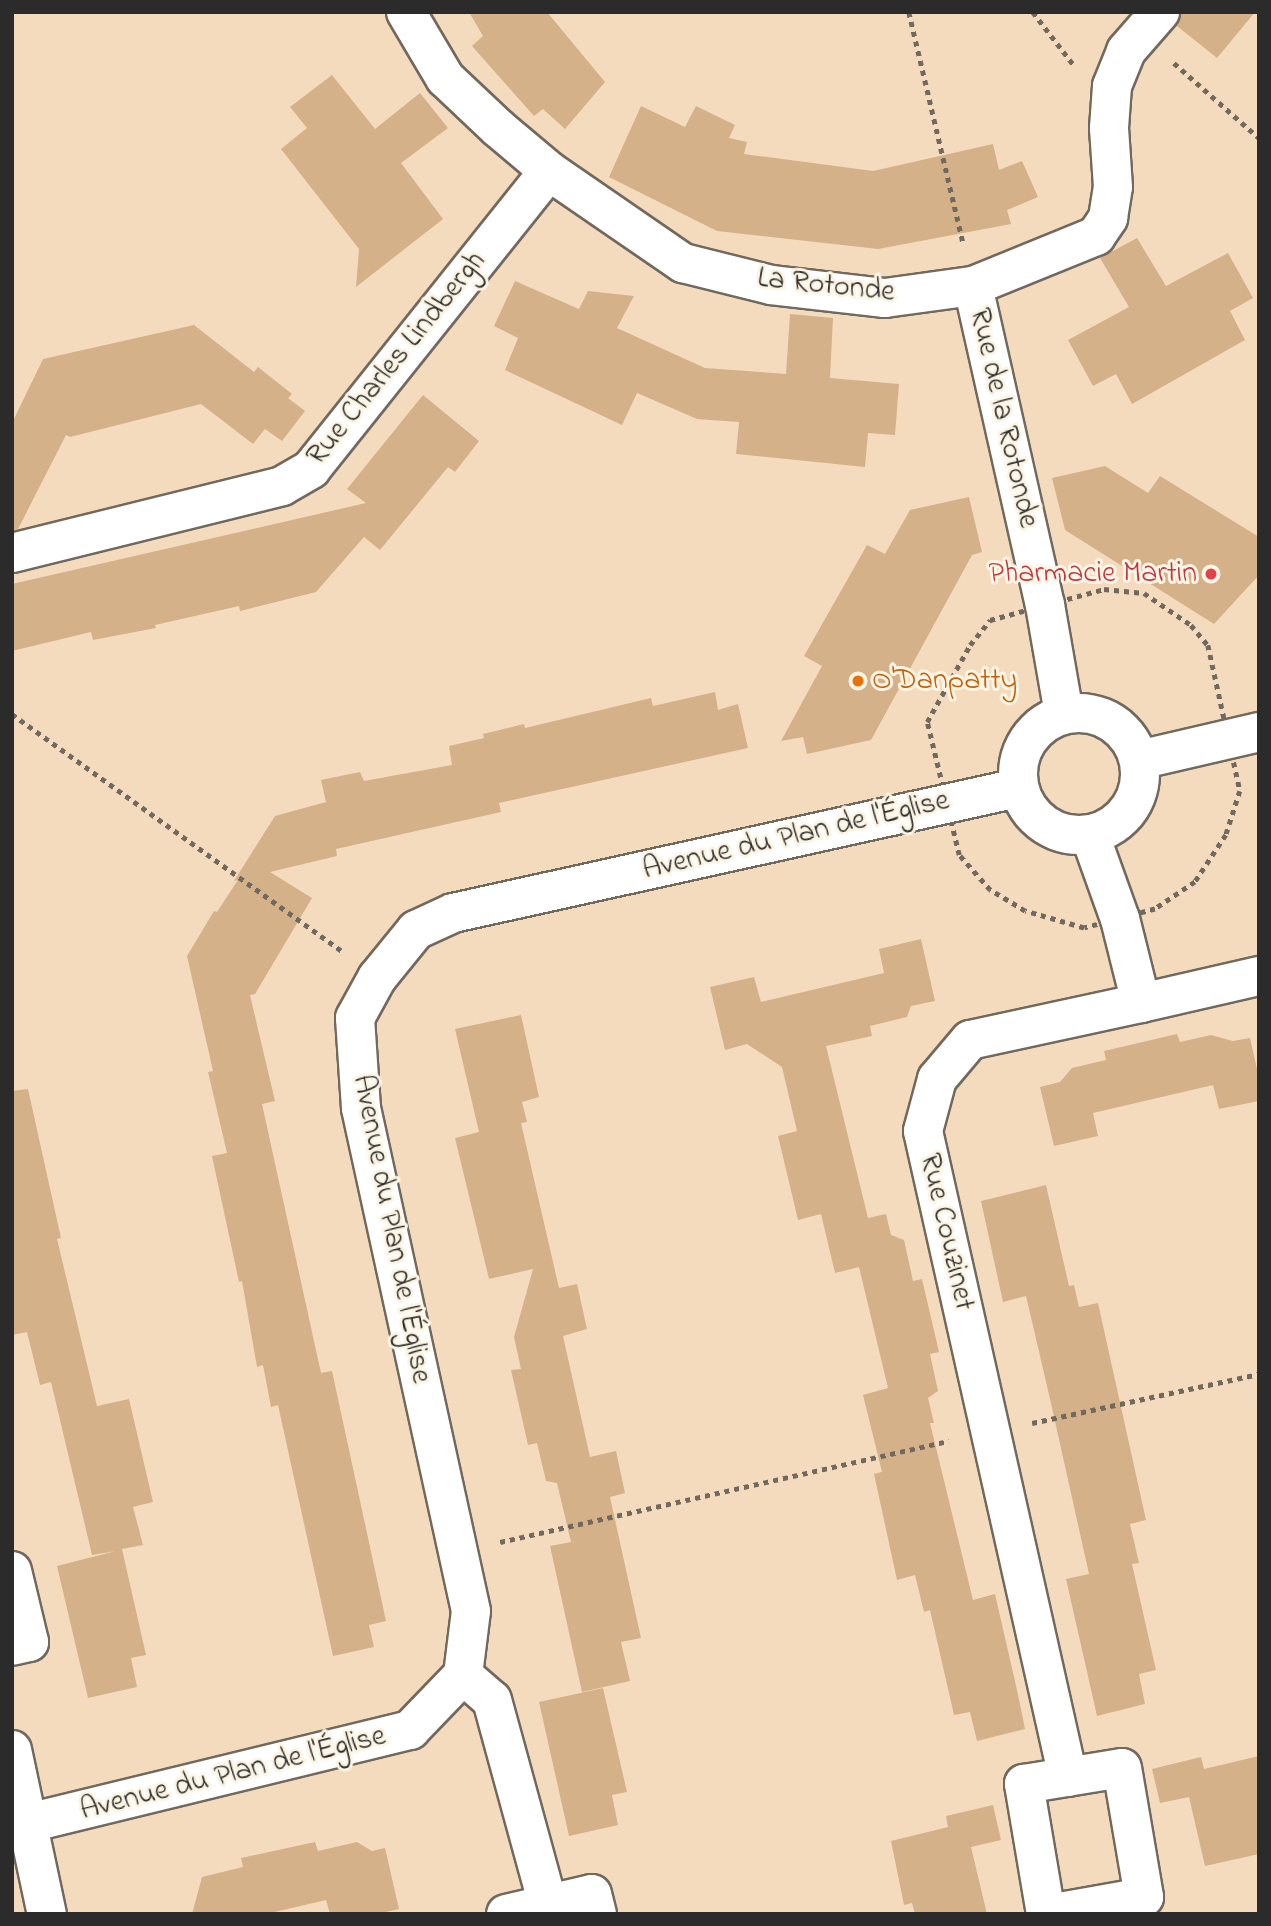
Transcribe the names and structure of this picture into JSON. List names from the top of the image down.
{
  "streets": {
    "street": [
      "La Rotonde",
      "Rue Charles Lindbergh",
      "Rue de la Rotonde",
      "Avenue du Plan de l'Église",
      "Rue Couzinet"
    ]
  },
  "crossings": [
    ["La Rotonde", "Rue Charles Lindbergh"],
    ["La Rotonde", "Rue de la Rotonde"],
    ["Rue de la Rotonde", "Avenue du Plan de l'Église"]
  ],
  "places": ["Pharmacie Martin", "O'Danpatty"]
}
